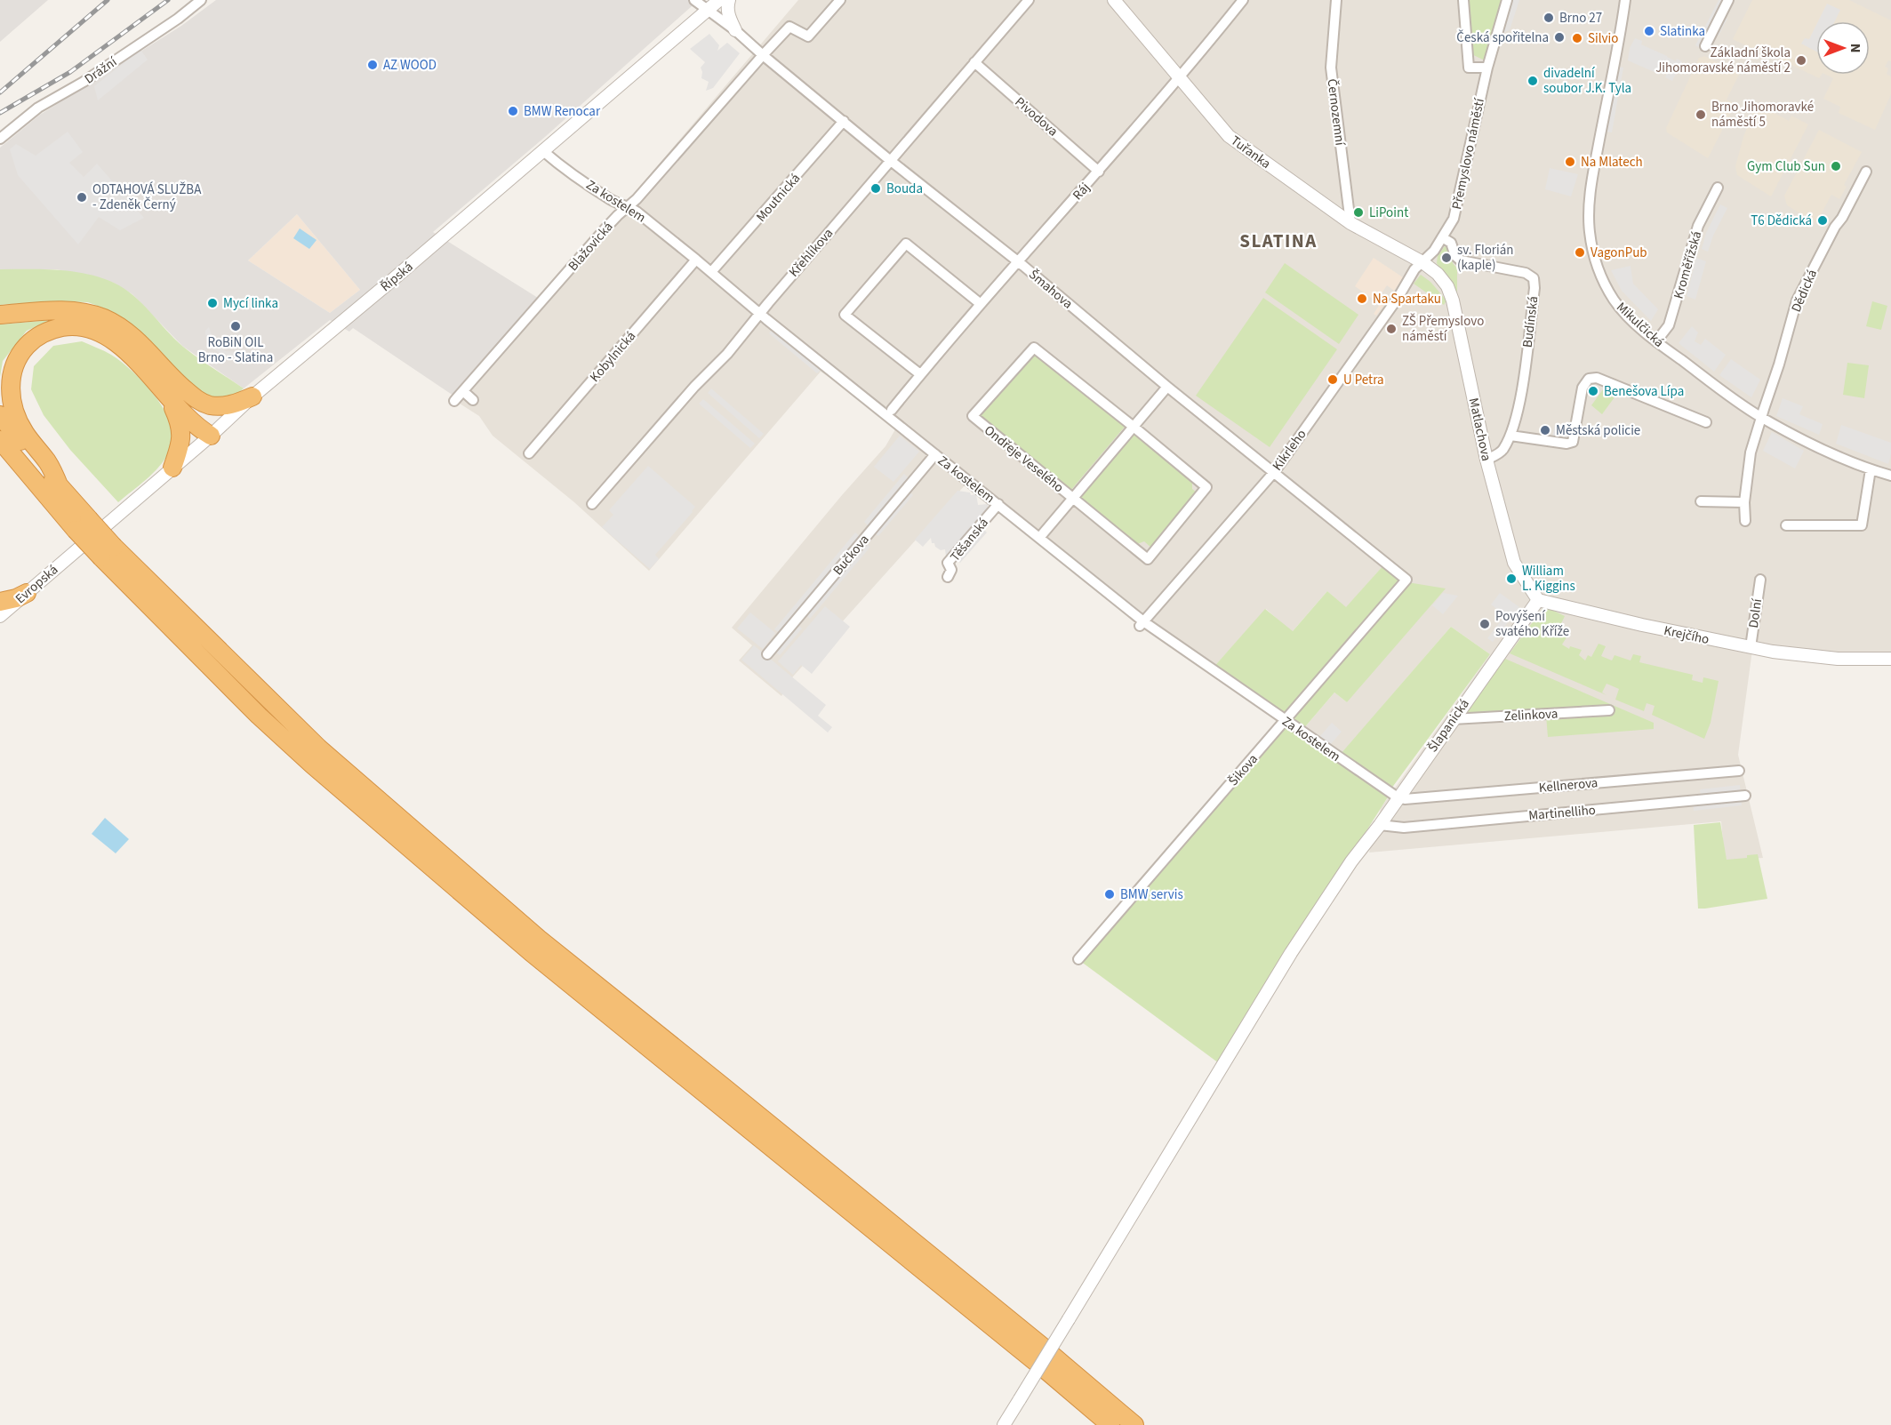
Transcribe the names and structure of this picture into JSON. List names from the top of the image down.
{
  "streets": {
    "street": [
      "Drážní",
      "Černozemní",
      "Pivodova",
      "Tuřanka",
      "Přemyslovo náměstí",
      "Ráj",
      "Moutnická",
      "Za kostelem",
      "Blažovická",
      "Křehlíkova",
      "Kroměřížská",
      "Řípská",
      "Šmahova",
      "Dědická",
      "Budínská",
      "Mikulčická",
      "Kobylnická",
      "Matlachova",
      "Kikrleho",
      "Ondřeje Veselého",
      "Těšanská",
      "Bučkova",
      "Evropská",
      "Dolní",
      "Krejčího",
      "Zelinkova",
      "Šlapanická",
      "Šikova",
      "Kellnerova",
      "Martinelliho"
    ]
  },
  "crossings": [
    ["Černozemní", "Tuřanka"],
    ["Pivodova", "Ráj"],
    ["Pivodova", "Křehlíkova"],
    ["Tuřanka", "Přemyslovo náměstí"],
    ["Tuřanka", "Ráj"],
    ["Tuřanka", "Matlachova"],
    ["Tuřanka", "Kikrleho"],
    ["Přemyslovo náměstí", "Budínská"],
    ["Přemyslovo náměstí", "Matlachova"],
    ["Přemyslovo náměstí", "Kikrleho"],
    ["Ráj", "Šmahova"],
    ["Moutnická", "Za kostelem"],
    ["Moutnická", "Šmahova"],
    ["Za kostelem", "Blažovická"],
    ["Za kostelem", "Křehlíkova"],
    ["Za kostelem", "Řípská"],
    ["Za kostelem", "Kobylnická"],
    ["Za kostelem", "Kikrleho"],
    ["Za kostelem", "Ondřeje Veselého"],
    ["Za kostelem", "Těšanská"],
    ["Za kostelem", "Bučkova"],
    ["Za kostelem", "Šlapanická"],
    ["Za kostelem", "Šikova"],
    ["Za kostelem", "Kellnerova"],
    ["Blažovická", "Šmahova"],
    ["Křehlíkova", "Šmahova"],
    ["Kroměřížská", "Mikulčická"],
    ["Řípská", "Šmahova"],
    ["Řípská", "Evropská"],
    ["Šmahova", "Kikrleho"],
    ["Šmahova", "Ondřeje Veselého"],
    ["Šmahova", "Šikova"],
    ["Dědická", "Mikulčická"],
    ["Budínská", "Matlachova"],
    ["Matlachova", "Kikrleho"],
    ["Matlachova", "Krejčího"],
    ["Matlachova", "Šlapanická"],
    ["Dolní", "Krejčího"],
    ["Krejčího", "Šlapanická"],
    ["Zelinkova", "Šlapanická"],
    ["Šlapanická", "Kellnerova"],
    ["Šlapanická", "Martinelliho"]
  ],
  "districts": ["SLATINA"],
  "places": [
    "Brno 27",
    "Slatinka",
    "Česká spořitelna",
    "Silvio",
    "Základní škola Jihomoravské náměstí 2",
    "AZ WOOD",
    "divadelní soubor J.K. Tyla",
    "BMW Renocar",
    "Brno Jihomoravké náměstí 5",
    "Na Mlatech",
    "Gym Club Sun",
    "Bouda",
    "ODTAHOVÁ SLUŽBA - Zdeněk Černý",
    "LiPoint",
    "T6 Dědická",
    "VagonPub",
    "sv. Florián (kaple)",
    "Na Spartaku",
    "Mycí linka",
    "RoBiN OIL Brno - Slatina",
    "ZŠ Přemyslovo náměstí",
    "U Petra",
    "Benešova Lípa",
    "Městská policie",
    "William L. Kiggins",
    "Povýšení svatého Kříže",
    "BMW servis"
  ],
  "north": "right"
}
